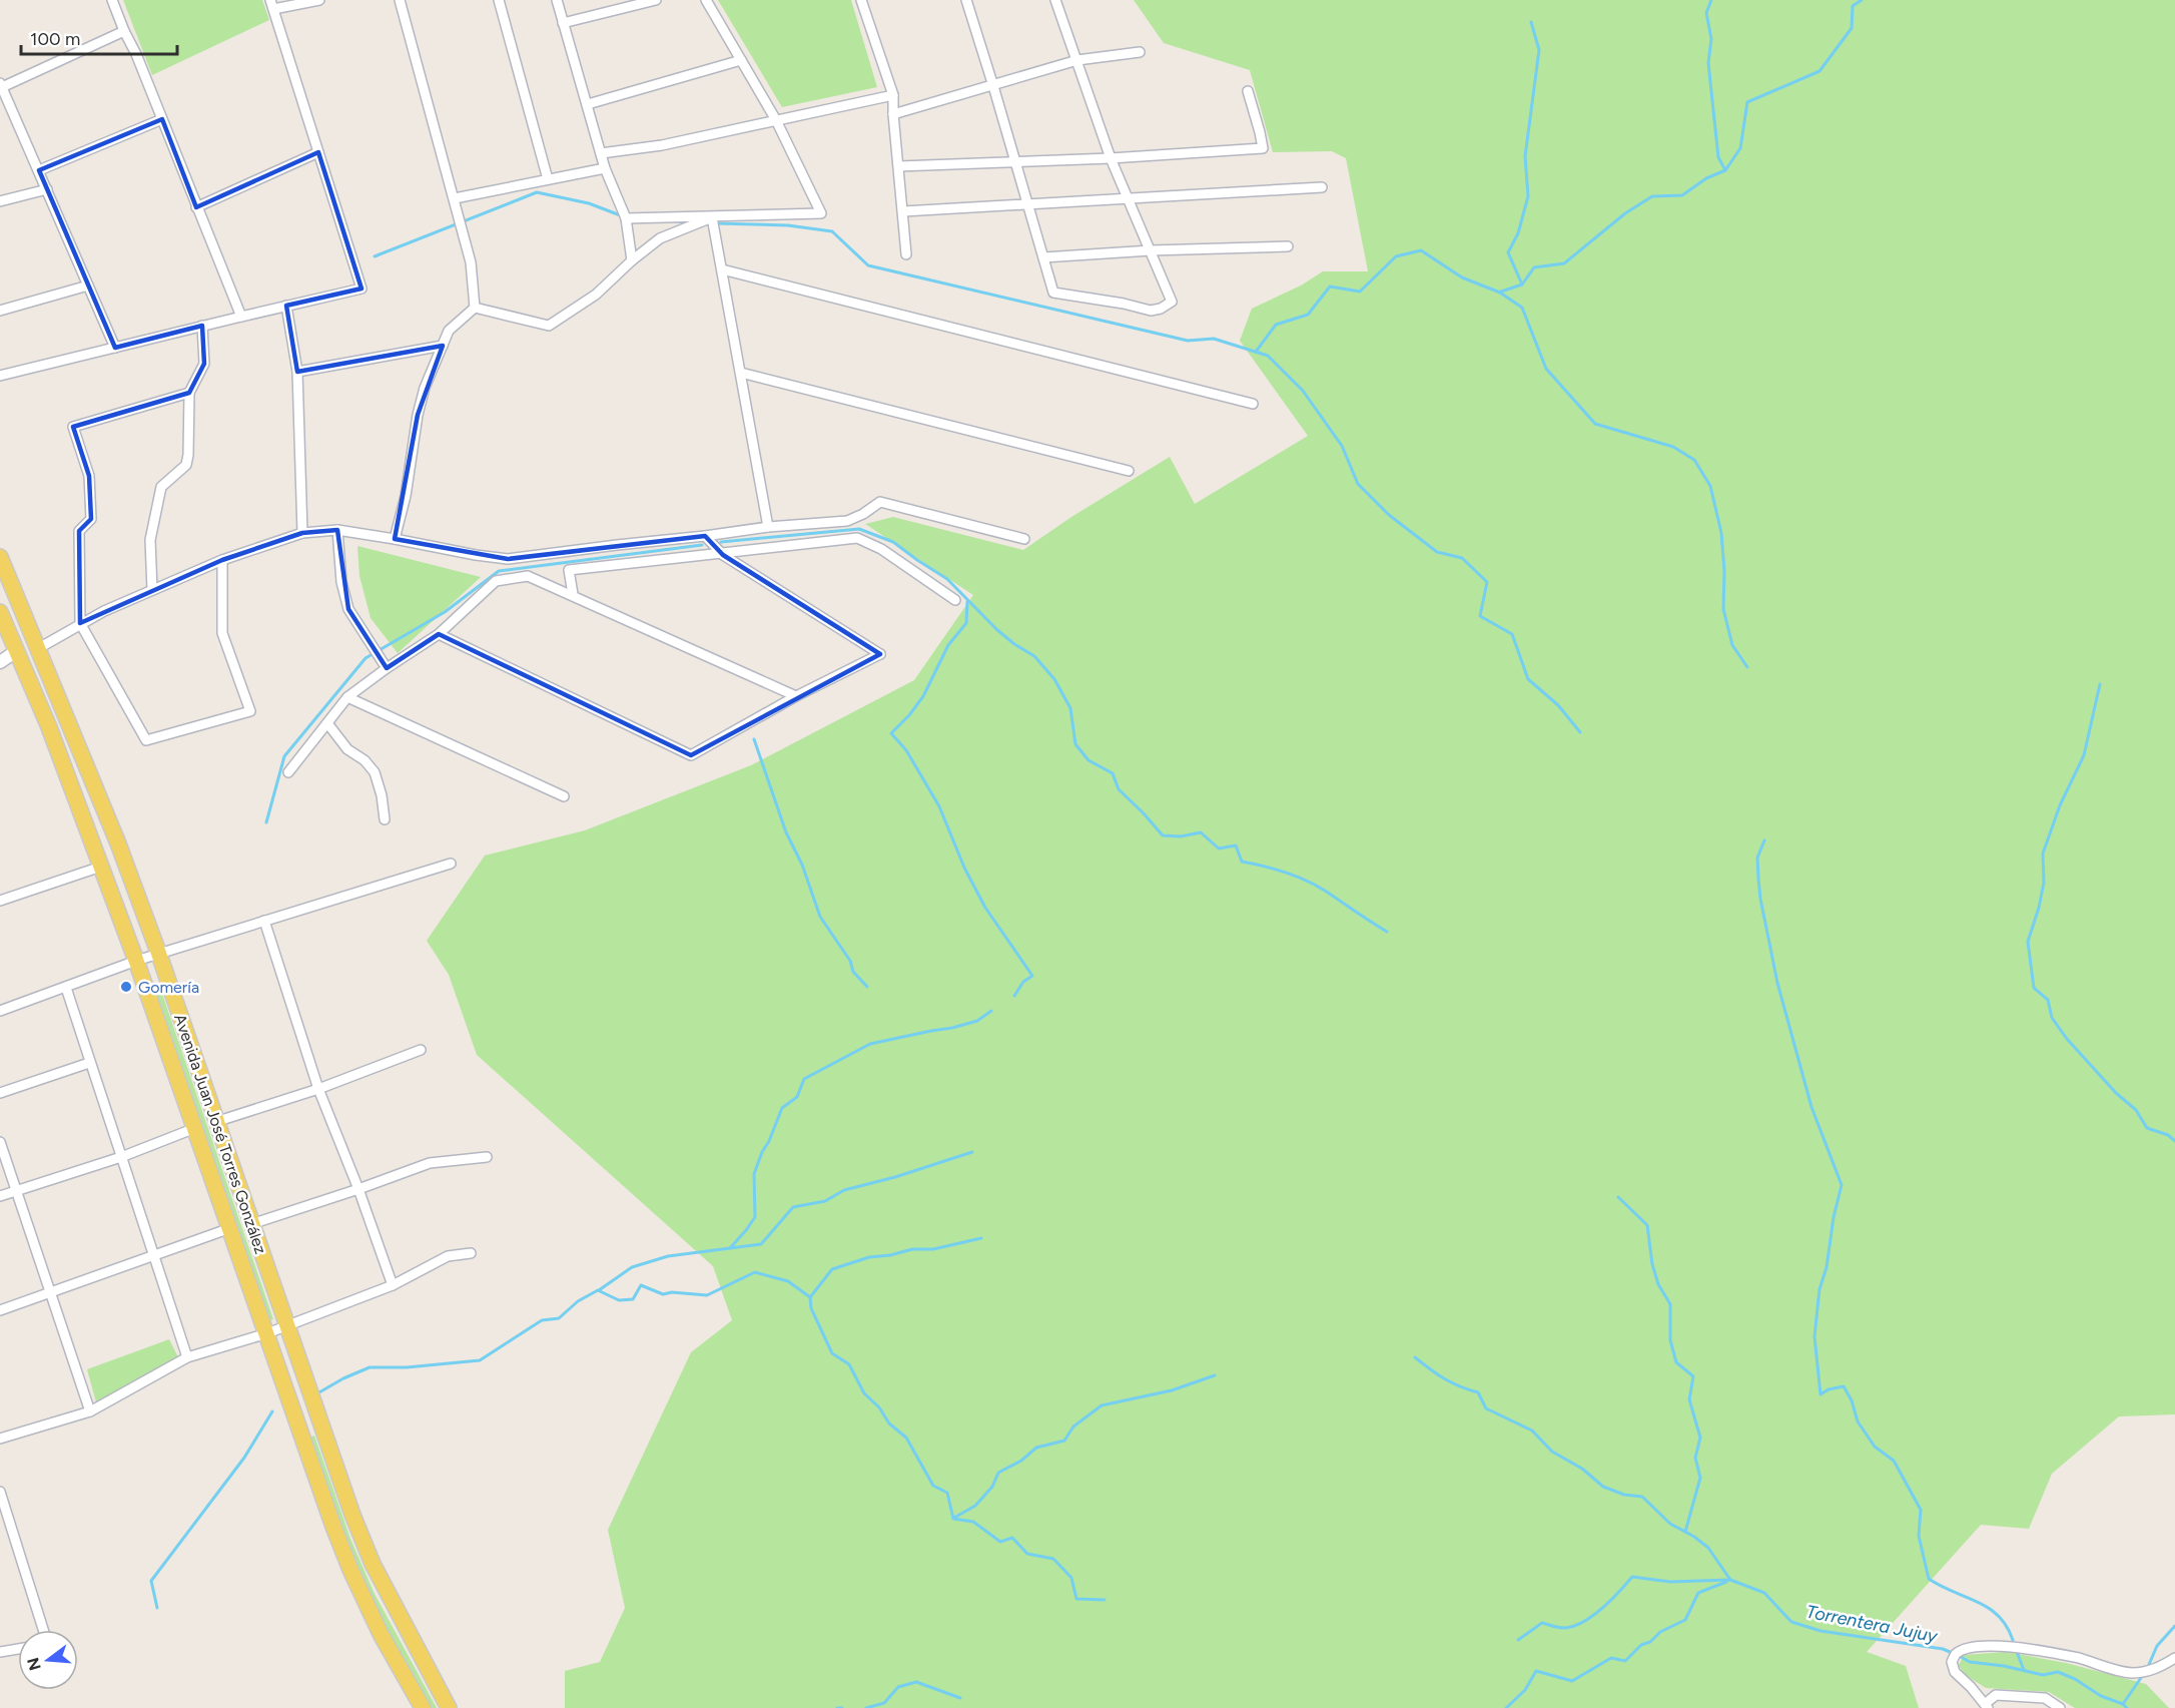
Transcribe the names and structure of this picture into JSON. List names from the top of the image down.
{
  "streets": {
    "main road": ["Avenida Juan José Torres González"]
  },
  "water": ["Torrentera Jujuy"],
  "places": ["Gomería"],
  "scale_bar": "100 m",
  "north": "left"
}
